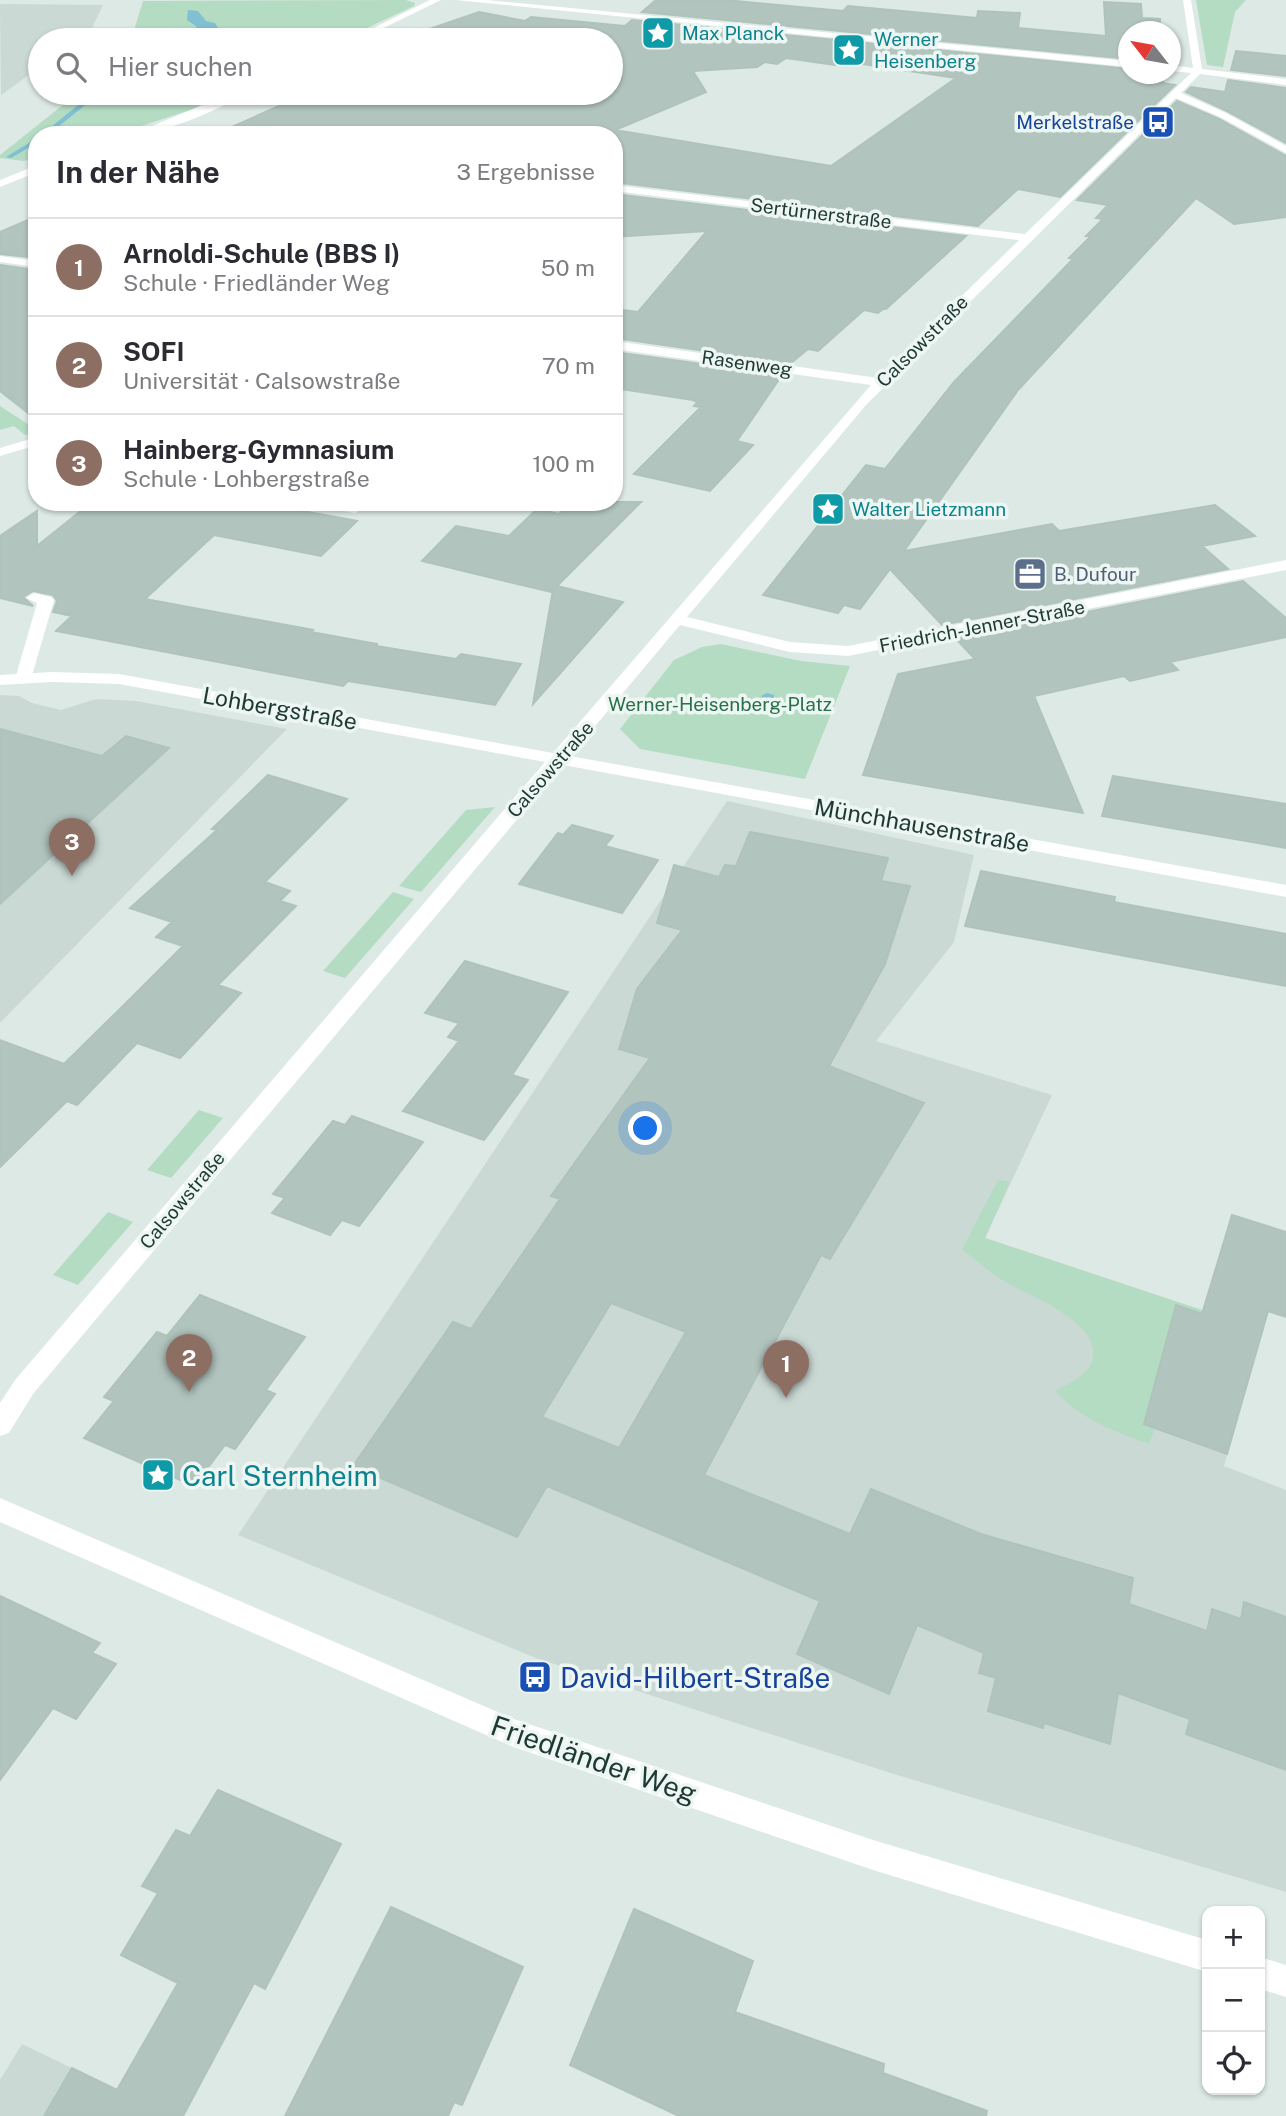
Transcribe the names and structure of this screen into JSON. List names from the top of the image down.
{
  "streets": {
    "street": [
      "Sertürnerstraße",
      "Calsowstraße",
      "Rasenweg",
      "Friedrich-Jenner-Straße",
      "Lohbergstraße",
      "Münchhausenstraße",
      "Friedländer Weg"
    ]
  },
  "crossings": [
    ["Sertürnerstraße", "Calsowstraße"],
    ["Calsowstraße", "Rasenweg"],
    ["Calsowstraße", "Friedrich-Jenner-Straße"],
    ["Calsowstraße", "Lohbergstraße"],
    ["Calsowstraße", "Münchhausenstraße"],
    ["Lohbergstraße", "Münchhausenstraße"]
  ],
  "parks": ["Werner-Heisenberg-Platz"],
  "places": {
    "place": [
      "Max Planck",
      "Werner Heisenberg",
      "Walter Lietzmann",
      "Carl Sternheim"
    ],
    "bus stop": ["Merkelstraße", "David-Hilbert-Straße"],
    "office": ["B. Dufour"]
  },
  "north": "top left",
  "page": {
    "search": "Hier suchen",
    "heading": ["In der Nähe", "3 Ergebnisse"],
    "list": [
      {
        "mark": "1",
        "name": "Arnoldi-Schule (BBS I)",
        "note": "Schule · Friedländer Weg",
        "value": "50 m"
      },
      {
        "mark": "2",
        "name": "SOFI",
        "note": "Universität · Calsowstraße",
        "value": "70 m"
      },
      {
        "mark": "3",
        "name": "Hainberg-Gymnasium",
        "note": "Schule · Lohbergstraße",
        "value": "100 m"
      }
    ],
    "pins": ["3", "2", "1"],
    "map_buttons": ["+", "−"]
  }
}
